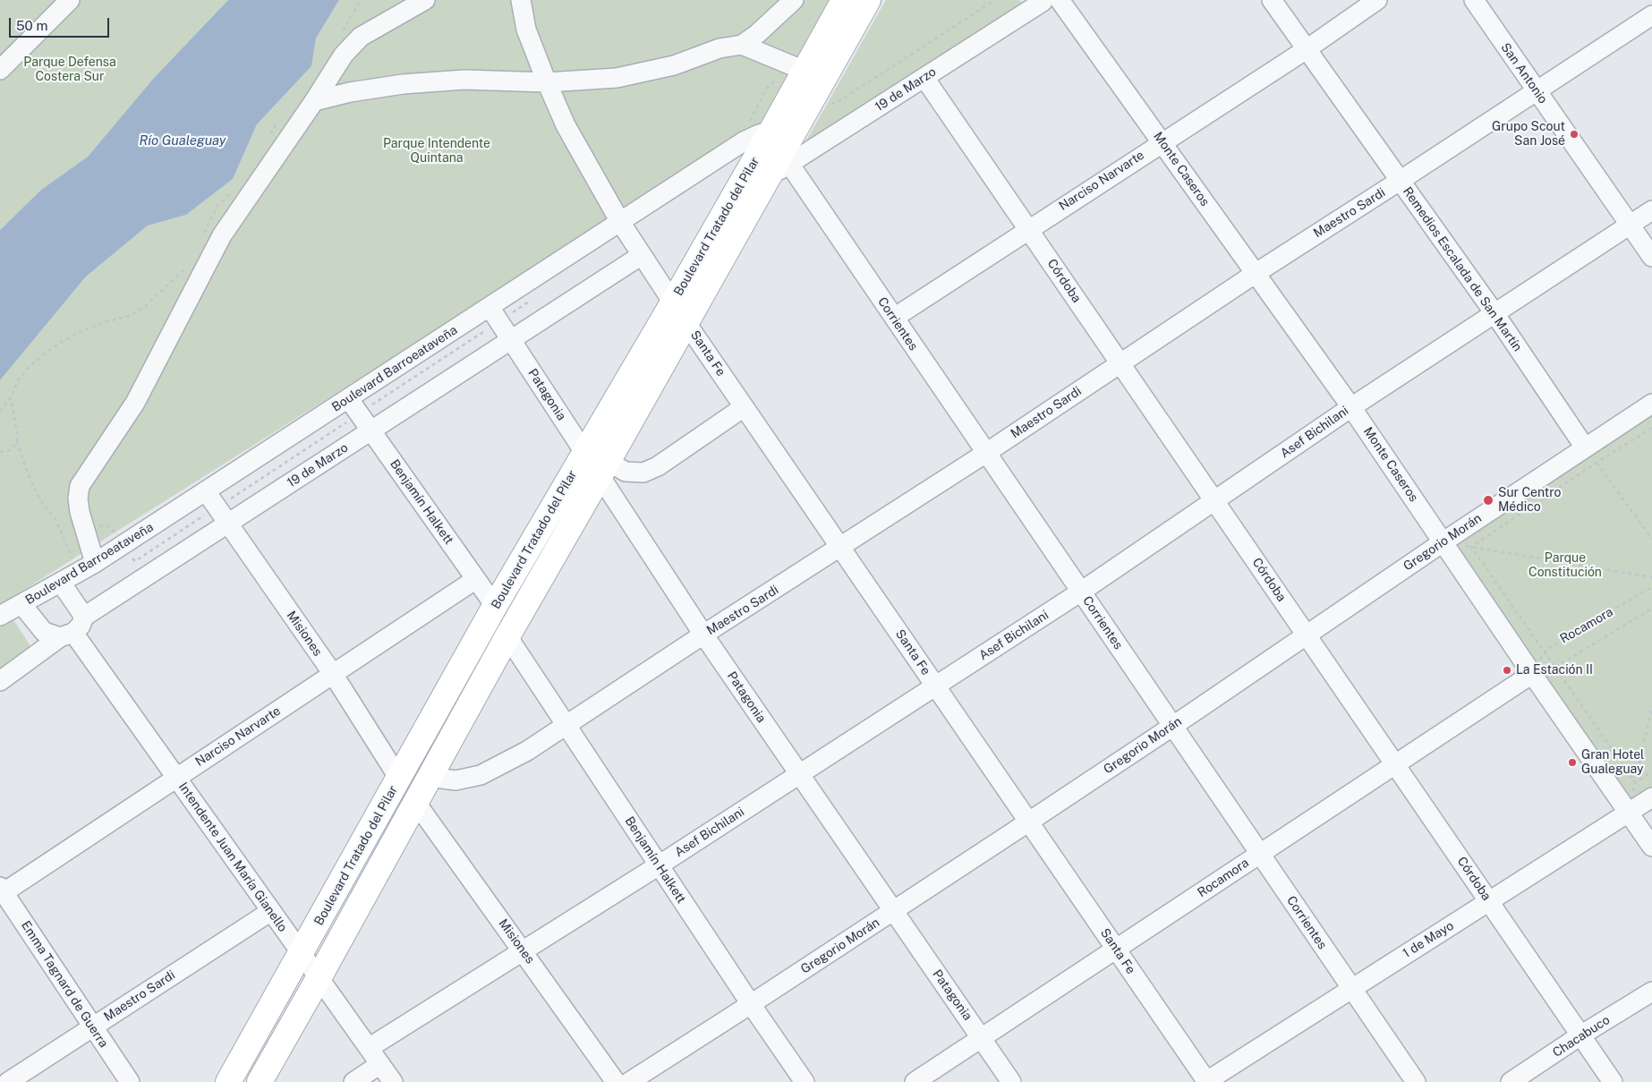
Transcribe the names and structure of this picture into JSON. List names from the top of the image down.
{
  "streets": {
    "main road": ["Boulevard Tratado del Pilar"],
    "street": [
      "San Antonio",
      "19 de Marzo",
      "Monte Caseros",
      "Narciso Narvarte",
      "Maestro Sardi",
      "Remedios Escalada de San Martín",
      "Córdoba",
      "Corrientes",
      "Santa Fe",
      "Boulevard Barroeataveña",
      "Patagonia",
      "Asef Bichilani",
      "Benjamín Halkett",
      "Gregorio Morán",
      "Rocamora",
      "Misiones",
      "Intendente Juan María Gianello",
      "1 de Mayo",
      "Emma Tagnard de Guerra",
      "Chacabuco"
    ]
  },
  "crossings": [
    ["San Antonio", "Maestro Sardi"],
    ["San Antonio", "Asef Bichilani"],
    ["19 de Marzo", "Monte Caseros"],
    ["19 de Marzo", "Boulevard Tratado del Pilar"],
    ["19 de Marzo", "Córdoba"],
    ["19 de Marzo", "Corrientes"],
    ["19 de Marzo", "Santa Fe"],
    ["19 de Marzo", "Boulevard Barroeataveña"],
    ["19 de Marzo", "Patagonia"],
    ["19 de Marzo", "Benjamín Halkett"],
    ["19 de Marzo", "Misiones"],
    ["19 de Marzo", "Intendente Juan María Gianello"],
    ["Monte Caseros", "Narciso Narvarte"],
    ["Monte Caseros", "Maestro Sardi"],
    ["Monte Caseros", "Asef Bichilani"],
    ["Monte Caseros", "Gregorio Morán"],
    ["Monte Caseros", "Rocamora"],
    ["Monte Caseros", "1 de Mayo"],
    ["Narciso Narvarte", "Remedios Escalada de San Martín"],
    ["Narciso Narvarte", "Córdoba"],
    ["Narciso Narvarte", "Corrientes"],
    ["Narciso Narvarte", "Benjamín Halkett"],
    ["Narciso Narvarte", "Misiones"],
    ["Narciso Narvarte", "Intendente Juan María Gianello"],
    ["Narciso Narvarte", "Emma Tagnard de Guerra"],
    ["Maestro Sardi", "Boulevard Tratado del Pilar"],
    ["Maestro Sardi", "Remedios Escalada de San Martín"],
    ["Maestro Sardi", "Córdoba"],
    ["Maestro Sardi", "Corrientes"],
    ["Maestro Sardi", "Santa Fe"],
    ["Maestro Sardi", "Patagonia"],
    ["Maestro Sardi", "Benjamín Halkett"],
    ["Maestro Sardi", "Intendente Juan María Gianello"],
    ["Maestro Sardi", "Emma Tagnard de Guerra"],
    ["Boulevard Tratado del Pilar", "Corrientes"],
    ["Boulevard Tratado del Pilar", "Santa Fe"],
    ["Boulevard Tratado del Pilar", "Boulevard Barroeataveña"],
    ["Boulevard Tratado del Pilar", "Patagonia"],
    ["Boulevard Tratado del Pilar", "Benjamín Halkett"],
    ["Boulevard Tratado del Pilar", "Misiones"],
    ["Boulevard Tratado del Pilar", "Intendente Juan María Gianello"],
    ["Remedios Escalada de San Martín", "Asef Bichilani"],
    ["Remedios Escalada de San Martín", "Gregorio Morán"],
    ["Córdoba", "Asef Bichilani"],
    ["Córdoba", "Gregorio Morán"],
    ["Córdoba", "Rocamora"],
    ["Córdoba", "1 de Mayo"],
    ["Córdoba", "Chacabuco"],
    ["Corrientes", "Boulevard Barroeataveña"],
    ["Corrientes", "Asef Bichilani"],
    ["Corrientes", "Gregorio Morán"],
    ["Corrientes", "Rocamora"],
    ["Corrientes", "1 de Mayo"],
    ["Santa Fe", "Boulevard Barroeataveña"],
    ["Santa Fe", "Asef Bichilani"],
    ["Santa Fe", "Gregorio Morán"],
    ["Santa Fe", "Rocamora"],
    ["Santa Fe", "1 de Mayo"],
    ["Boulevard Barroeataveña", "Patagonia"],
    ["Boulevard Barroeataveña", "Benjamín Halkett"],
    ["Boulevard Barroeataveña", "Misiones"],
    ["Boulevard Barroeataveña", "Intendente Juan María Gianello"],
    ["Patagonia", "Asef Bichilani"],
    ["Patagonia", "Gregorio Morán"],
    ["Patagonia", "Rocamora"],
    ["Asef Bichilani", "Benjamín Halkett"],
    ["Asef Bichilani", "Misiones"],
    ["Asef Bichilani", "Intendente Juan María Gianello"],
    ["Benjamín Halkett", "Gregorio Morán"]
  ],
  "water": ["Río Gualeguay"],
  "parks": ["Parque Defensa Costera Sur", "Parque Intendente Quintana", "Parque Constitución"],
  "places": [
    "Grupo Scout San José",
    "Sur Centro Médico",
    "La Estación II",
    "Gran Hotel Gualeguay"
  ],
  "scale_bar": "50 m"
}
